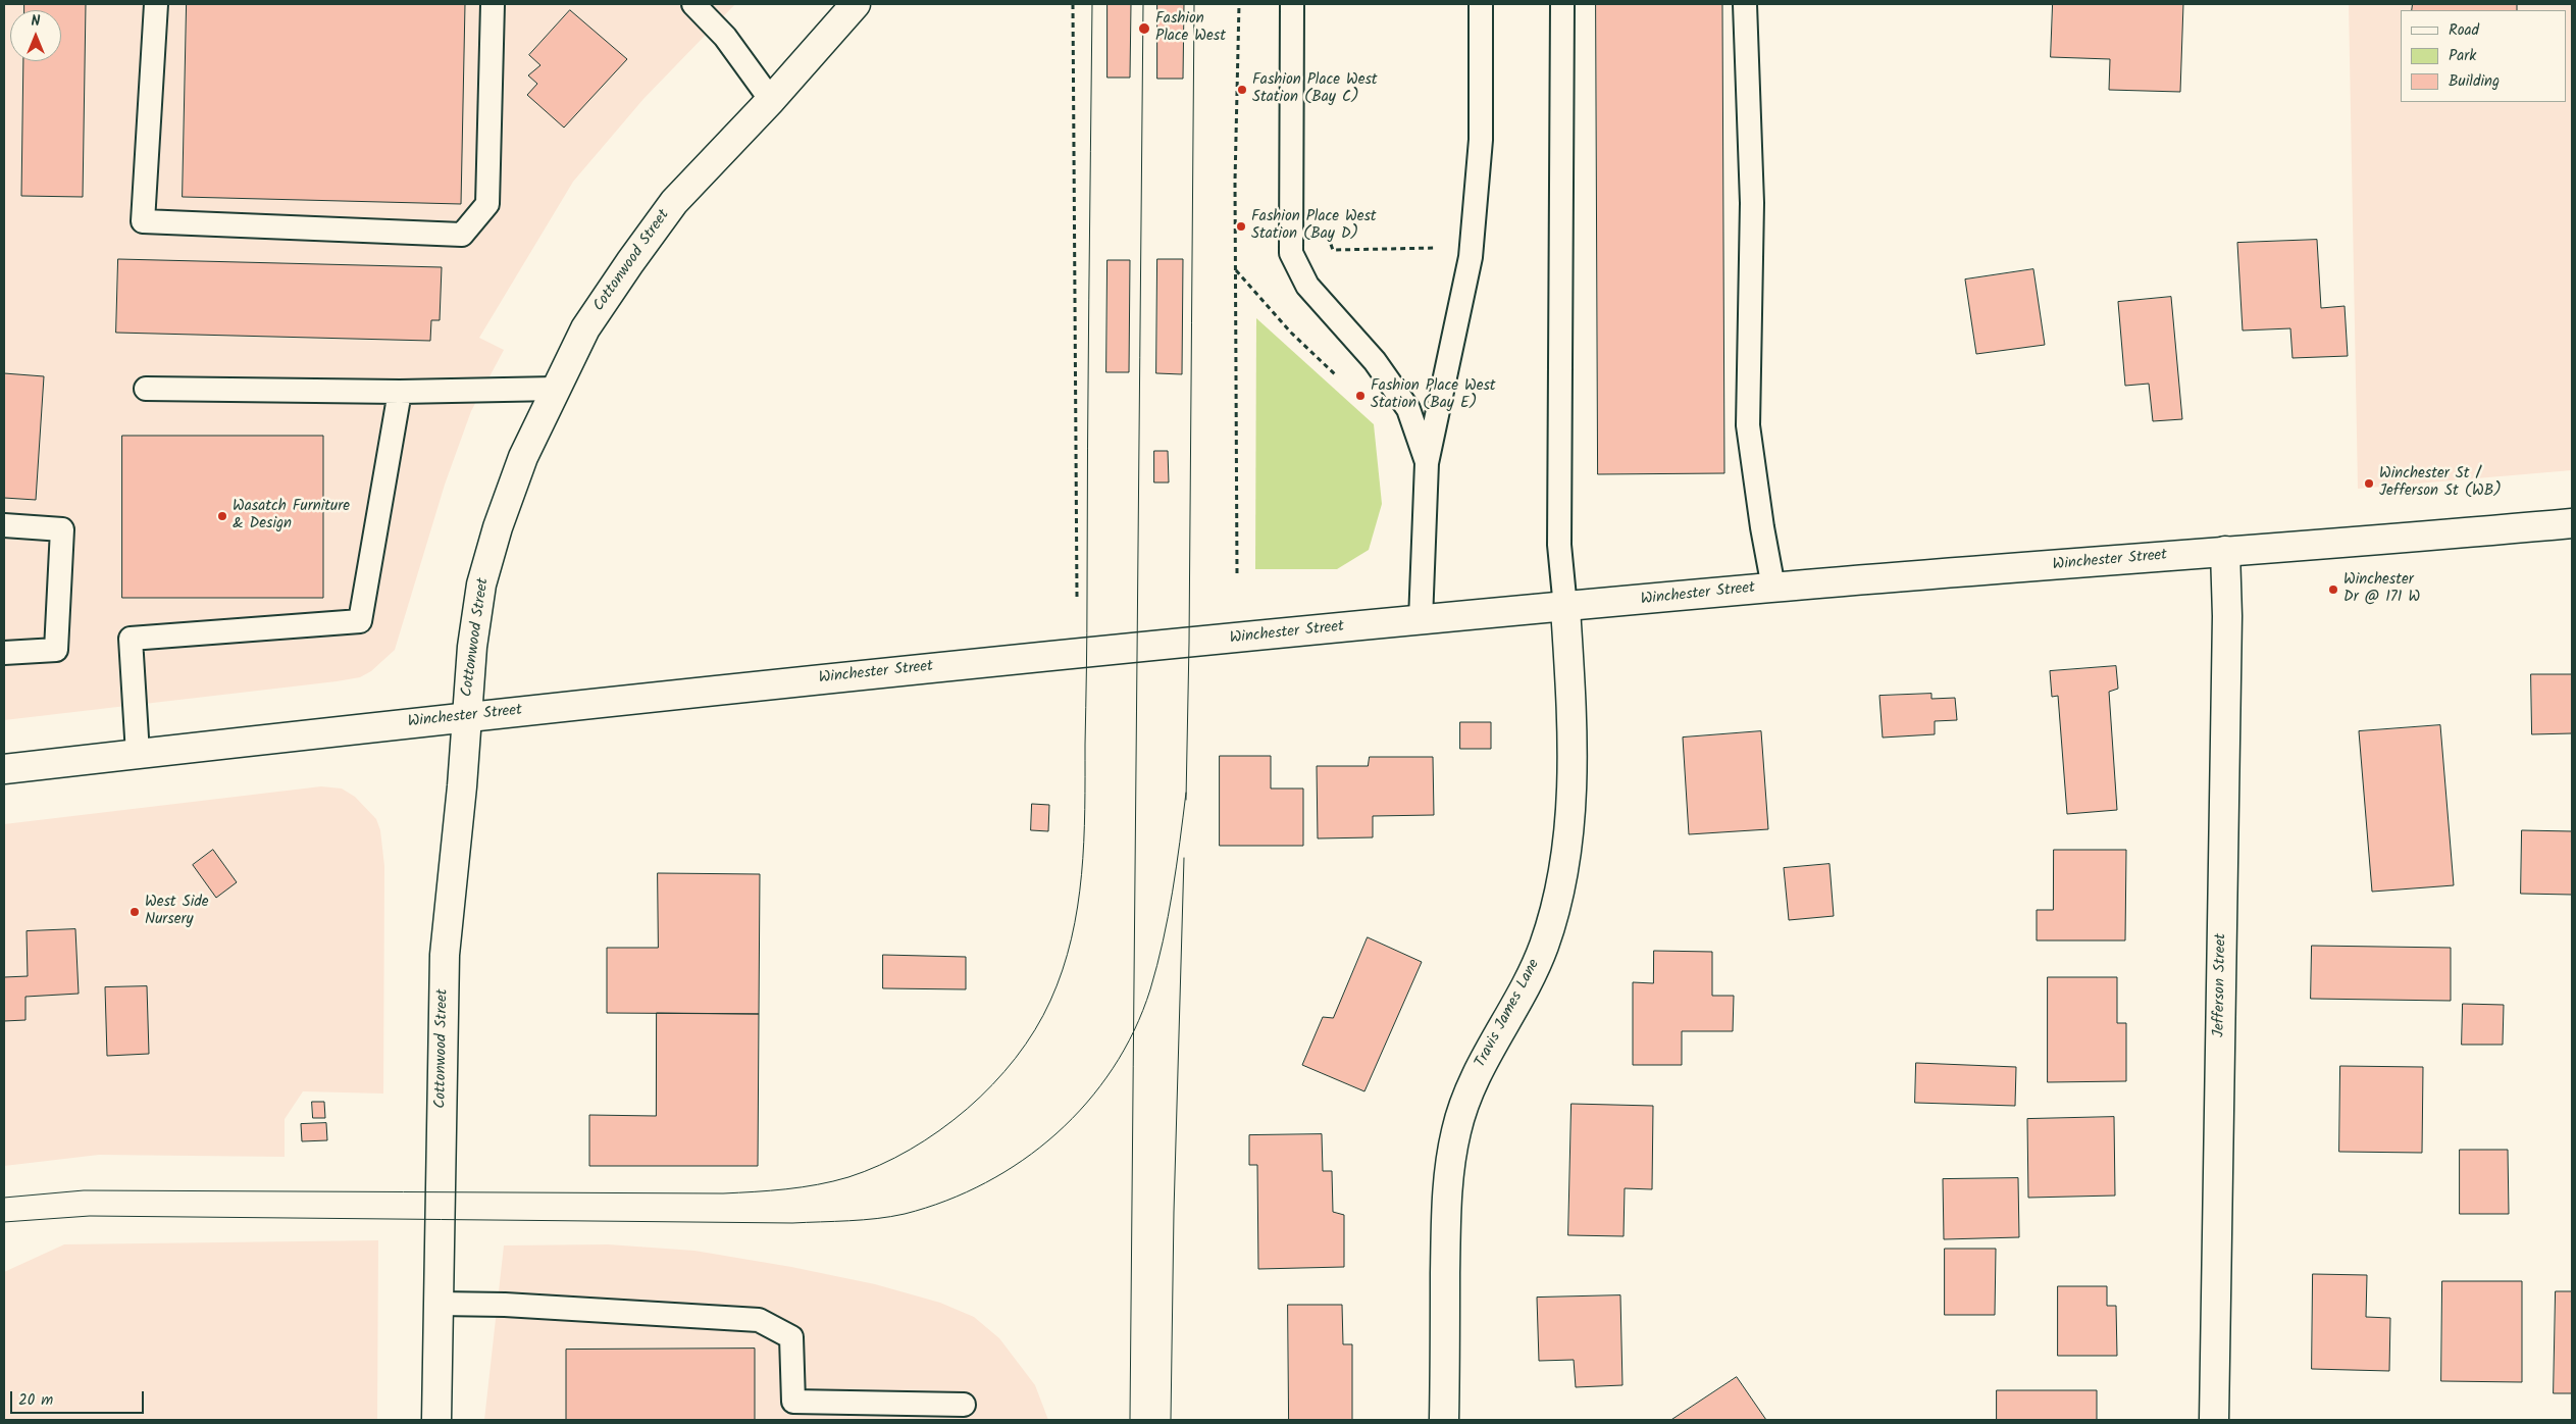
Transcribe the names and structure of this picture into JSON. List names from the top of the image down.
{
  "streets": {
    "street": [
      "Cottonwood Street",
      "Winchester Street",
      "Jefferson Street",
      "Travis James Lane"
    ]
  },
  "crossings": [
    ["Cottonwood Street", "Winchester Street"],
    ["Winchester Street", "Jefferson Street"],
    ["Winchester Street", "Travis James Lane"]
  ],
  "places": [
    "Fashion Place West",
    "Fashion Place West Station (Bay C)",
    "Fashion Place West Station (Bay D)",
    "Fashion Place West Station (Bay E)",
    "Winchester St / Jefferson St (WB)",
    "Wasatch Furniture & Design",
    "Winchester Dr @ 171 W",
    "West Side Nursery"
  ],
  "legend": ["Road", "Park", "Building"],
  "scale_bar": "20 m",
  "north": "top"
}
